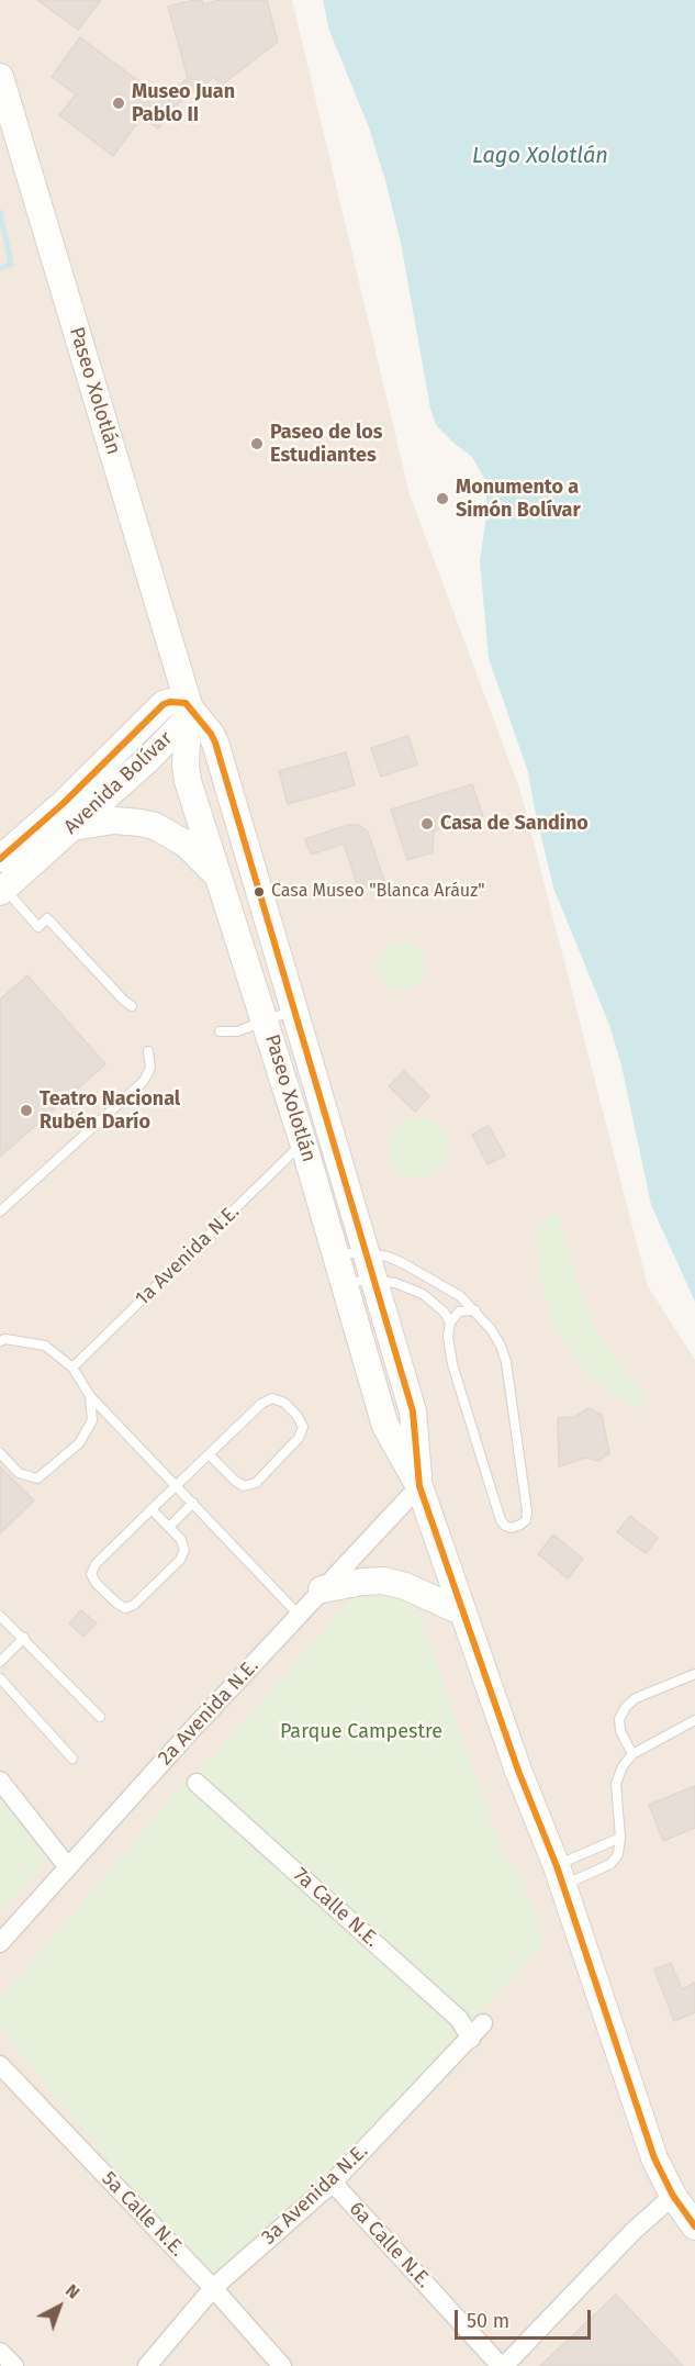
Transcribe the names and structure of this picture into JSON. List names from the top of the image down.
{
  "streets": {
    "street": [
      "Paseo Xolotlán",
      "Avenida Bolívar",
      "2a Avenida N.E.",
      "7a Calle N.E.",
      "3a Avenida N.E.",
      "5a Calle N.E.",
      "6a Calle N.E."
    ],
    "lane": ["1a Avenida N.E."]
  },
  "crossings": [
    ["Paseo Xolotlán", "Avenida Bolívar"],
    ["Paseo Xolotlán", "1a Avenida N.E."],
    ["Paseo Xolotlán", "2a Avenida N.E."],
    ["7a Calle N.E.", "3a Avenida N.E."],
    ["3a Avenida N.E.", "5a Calle N.E."],
    ["3a Avenida N.E.", "6a Calle N.E."]
  ],
  "water": ["Lago Xolotlán"],
  "parks": ["Parque Campestre"],
  "places": [
    "Museo Juan Pablo II",
    "Paseo de los Estudiantes",
    "Monumento a Simón Bolívar",
    "Casa de Sandino",
    "Casa Museo \"Blanca Aráuz\"",
    "Teatro Nacional Rubén Darío"
  ],
  "scale_bar": "50 m",
  "north": "top right"
}
